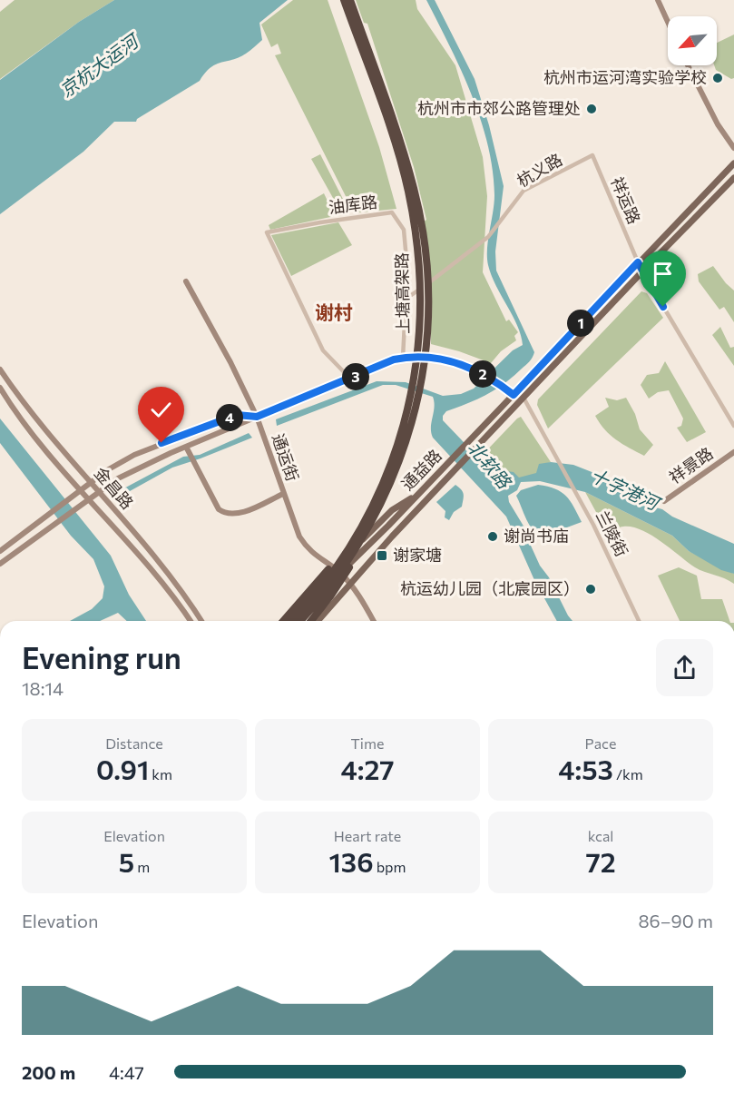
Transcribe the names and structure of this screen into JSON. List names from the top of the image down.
{
  "streets": {
    "highway": ["上塘高架路"],
    "main road": ["通益路"],
    "street": [
      "杭义路",
      "祥运路",
      "油库路",
      "通运街",
      "祥景路",
      "金昌路",
      "兰陵街"
    ]
  },
  "crossings": [
    ["杭义路", "祥运路"],
    ["杭义路", "油库路"],
    ["祥运路", "通益路"],
    ["通运街", "通益路"],
    ["通益路", "兰陵街"]
  ],
  "districts": ["谢村"],
  "water": ["京杭大运河", "北软路", "十字港河"],
  "places": {
    "other": [
      "杭州市运河湾实验学校",
      "杭州市市郊公路管理处",
      "谢尚书庙",
      "杭运幼儿园（北宸园区）"
    ],
    "transit": ["谢家塘"]
  },
  "north": "bottom left",
  "page": {
    "pins": [
      "1",
      "2",
      "3",
      "4"
    ],
    "heading": ["Evening run", "18:14"],
    "stats": [
      ["Distance", "0.91 km"],
      ["Time", "4:27"],
      ["Pace", "4:53 /km"],
      ["Elevation", "5 m"],
      ["Heart rate", "136 bpm"],
      ["kcal", "72"]
    ],
    "chart": ["Elevation", "86–90 m"],
    "list": [
      {
        "name": "200 m",
        "note": "4:47"
      }
    ]
  }
}
